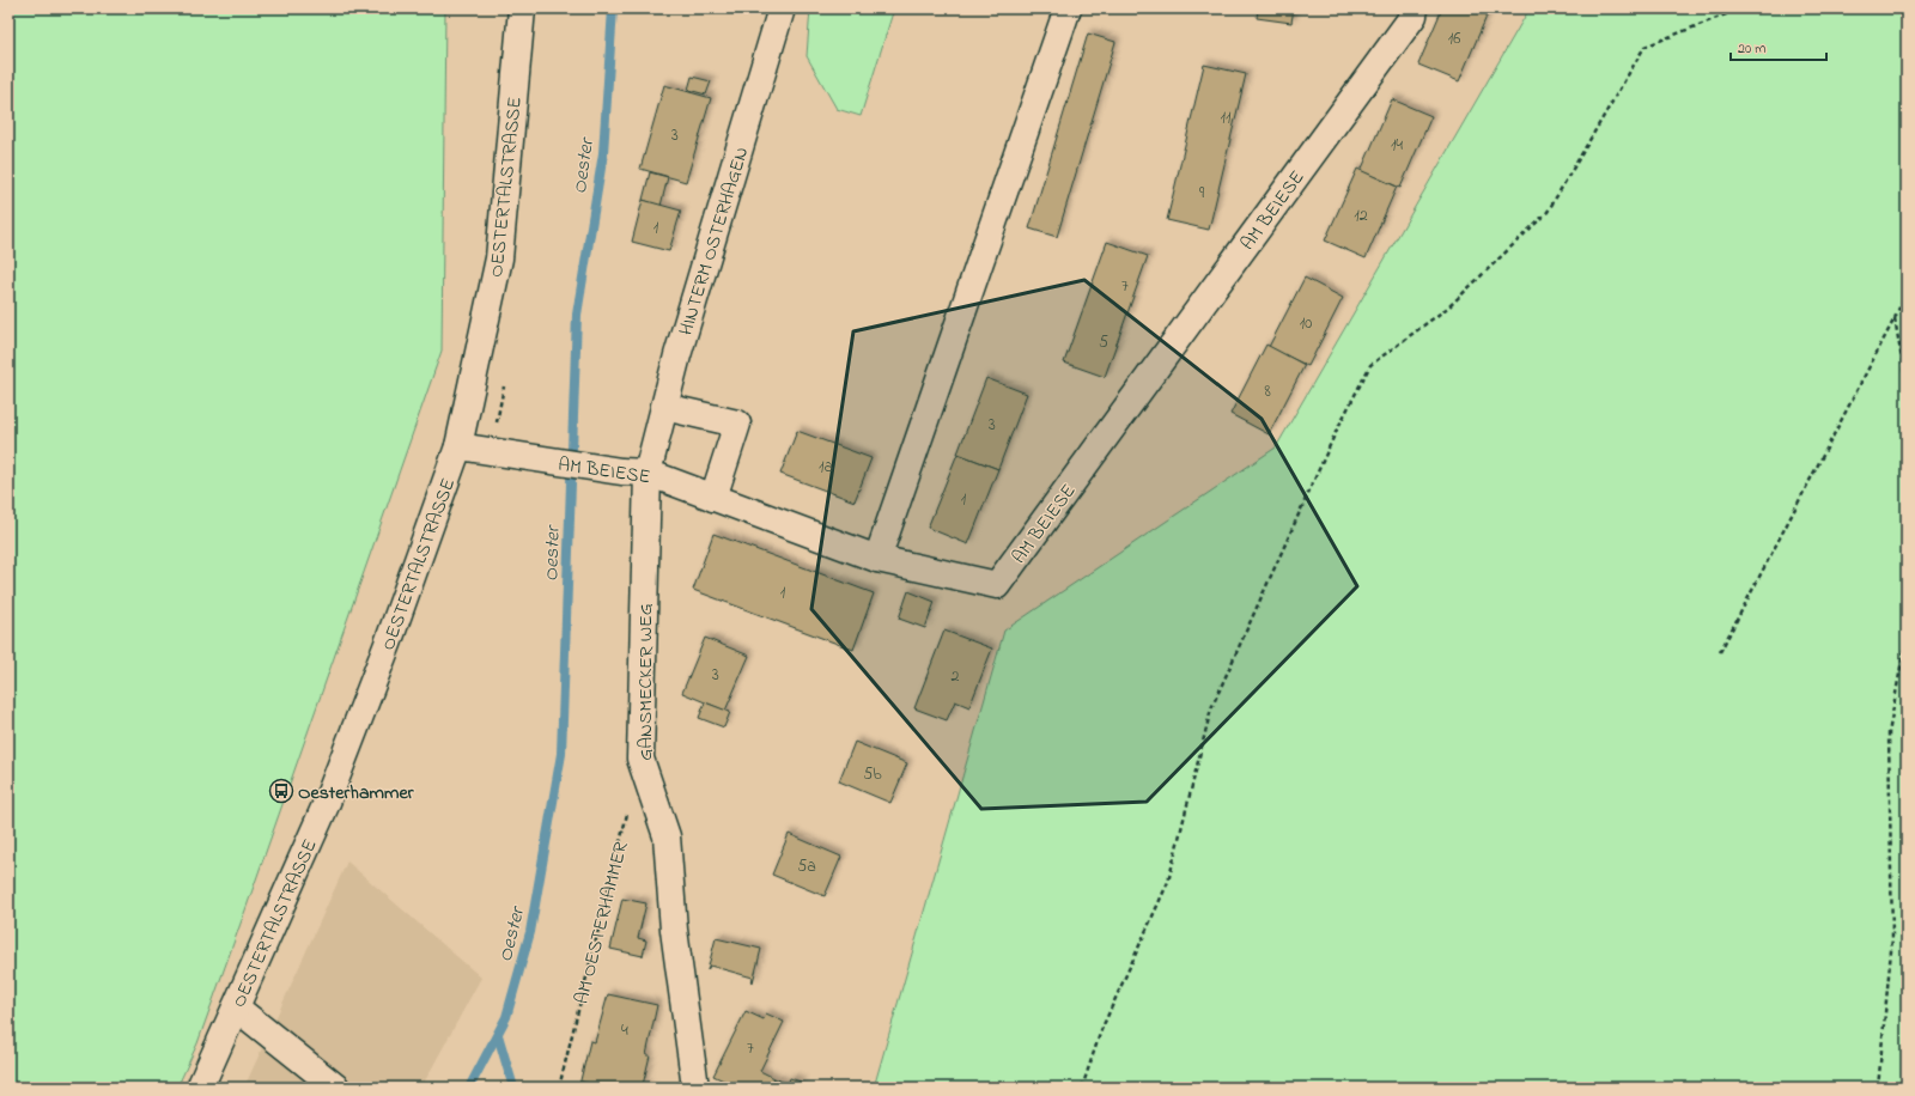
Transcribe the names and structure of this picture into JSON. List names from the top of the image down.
{
  "streets": {
    "street": [
      "OESTERTALSTRASSE",
      "AM BEIESE",
      "HINTERM OSTERHAGEN",
      "GANSMECKER WEG"
    ],
    "path": ["AM OESTERHAMMER"]
  },
  "crossings": [
    ["OESTERTALSTRASSE", "AM BEIESE"],
    ["AM BEIESE", "HINTERM OSTERHAGEN"],
    ["AM BEIESE", "GANSMECKER WEG"],
    ["HINTERM OSTERHAGEN", "GANSMECKER WEG"]
  ],
  "water": ["Oester"],
  "places": {
    "bus stop": ["Oesterhammer"]
  },
  "house_numbers": [
    "16",
    "11",
    "3",
    "14",
    "9",
    "12",
    "1",
    "7",
    "10",
    "5",
    "8",
    "3",
    "1a",
    "1",
    "1",
    "3",
    "2",
    "5b",
    "5a",
    "4",
    "7"
  ],
  "scale_bar": "20 m"
}
